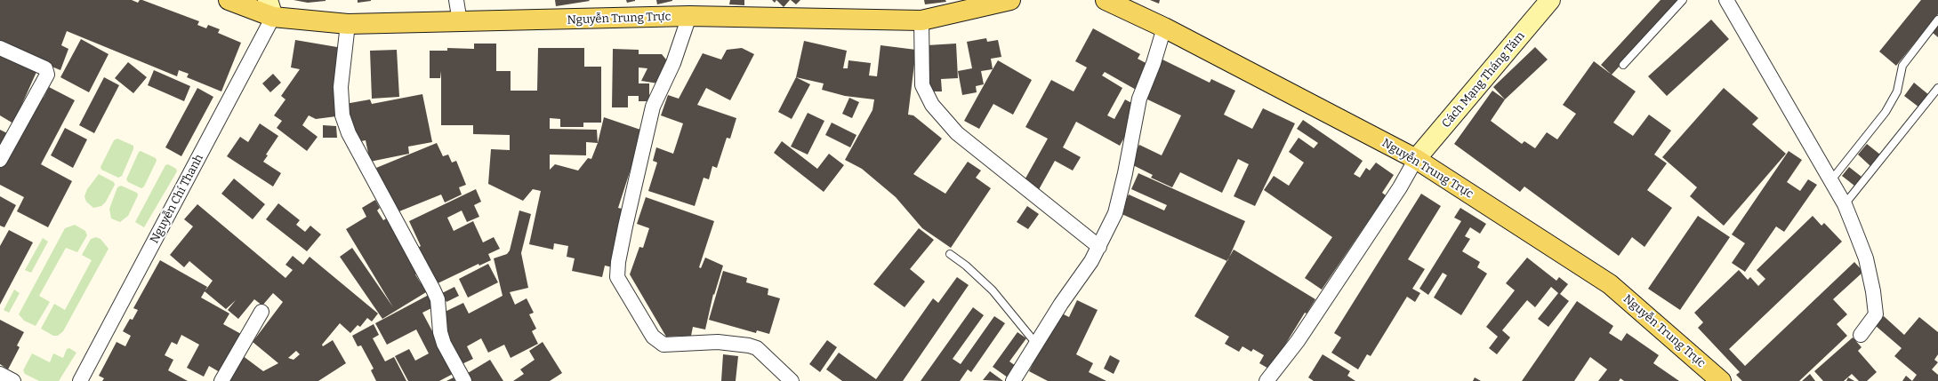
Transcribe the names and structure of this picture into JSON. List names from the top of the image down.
{
  "streets": {
    "main road": ["Nguyễn Trung Trực"],
    "street": ["Cách Mạng Tháng Tám", "Nguyễn Chí Thanh"]
  },
  "crossings": [
    ["Nguyễn Trung Trực", "Cách Mạng Tháng Tám"],
    ["Nguyễn Trung Trực", "Nguyễn Chí Thanh"]
  ]
}
